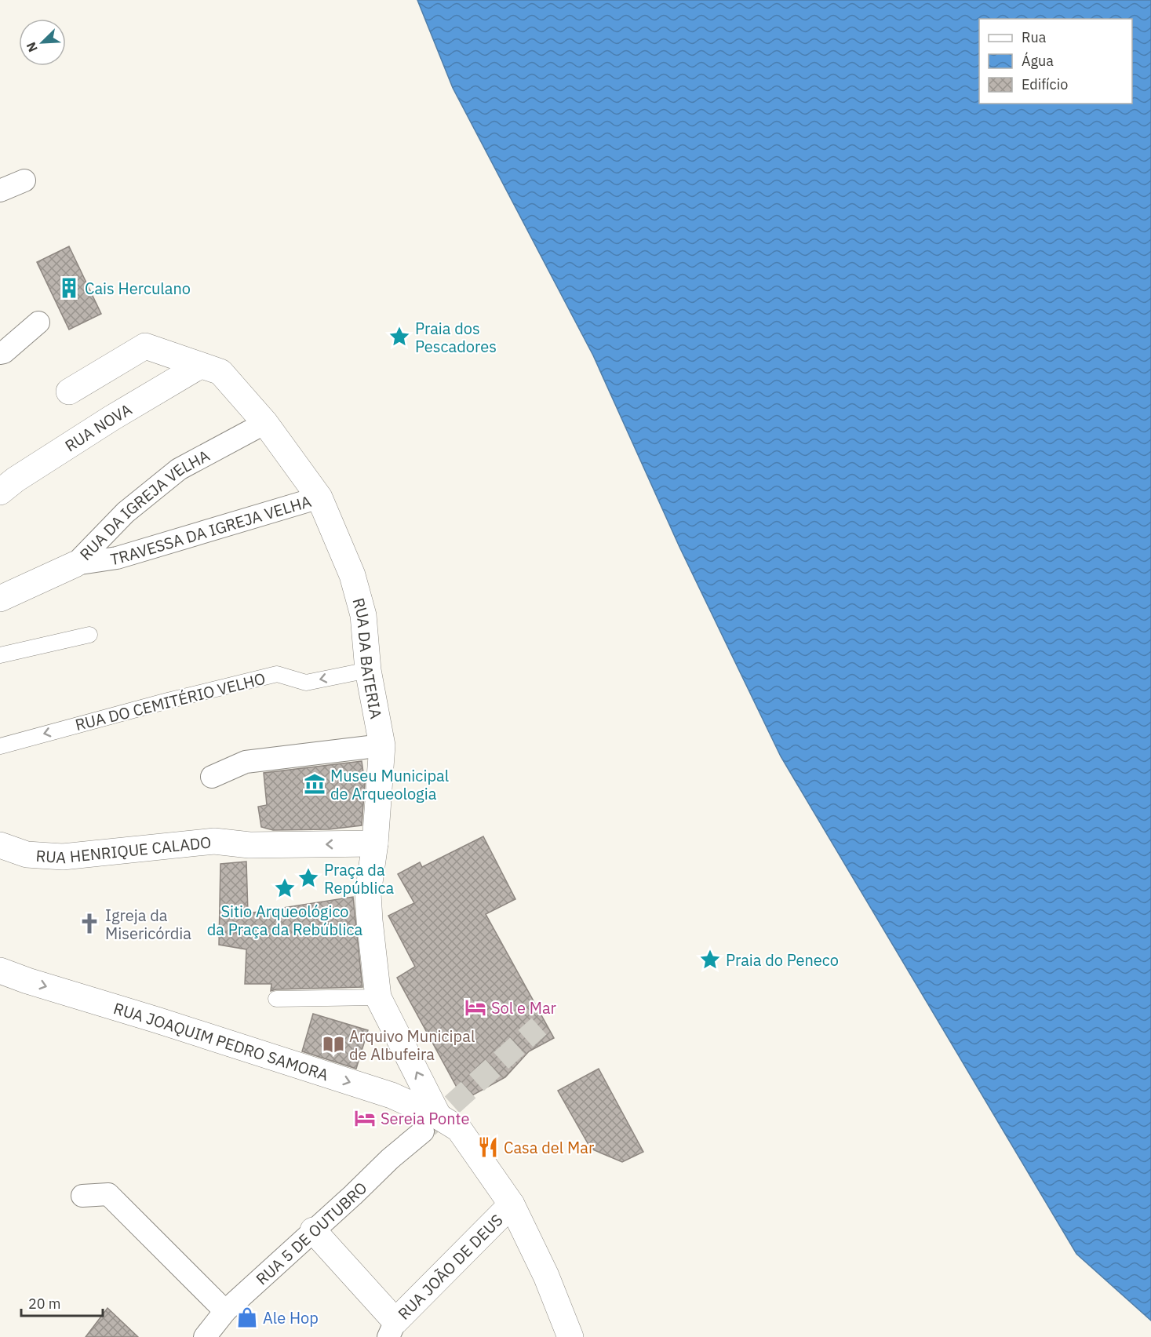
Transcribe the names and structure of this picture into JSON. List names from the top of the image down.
{
  "streets": {
    "street": [
      "RUA NOVA",
      "RUA DA IGREJA VELHA",
      "TRAVESSA DA IGREJA VELHA",
      "RUA DA BATERIA",
      "RUA HENRIQUE CALADO",
      "RUA JOAQUIM PEDRO SAMORA",
      "RUA 5 DE OUTUBRO",
      "RUA JOÃO DE DEUS"
    ],
    "lane": ["RUA DO CEMITÉRIO VELHO"]
  },
  "crossings": [
    ["RUA NOVA", "RUA DA BATERIA"],
    ["RUA DA IGREJA VELHA", "TRAVESSA DA IGREJA VELHA"],
    ["RUA DA IGREJA VELHA", "RUA DA BATERIA"],
    ["TRAVESSA DA IGREJA VELHA", "RUA DA BATERIA"],
    ["RUA DA BATERIA", "RUA DO CEMITÉRIO VELHO"],
    ["RUA DA BATERIA", "RUA HENRIQUE CALADO"],
    ["RUA DA BATERIA", "RUA JOAQUIM PEDRO SAMORA"],
    ["RUA DA BATERIA", "RUA 5 DE OUTUBRO"],
    ["RUA DA BATERIA", "RUA JOÃO DE DEUS"],
    ["RUA JOAQUIM PEDRO SAMORA", "RUA 5 DE OUTUBRO"],
    ["RUA 5 DE OUTUBRO", "RUA JOÃO DE DEUS"]
  ],
  "one_way": ["RUA DO CEMITÉRIO VELHO"],
  "places": {
    "building": ["Cais Herculano"],
    "place": [
      "Praia dos Pescadores",
      "Praça da República",
      "Sitio Arqueológico da Praça da Rebública",
      "Praia do Peneco"
    ],
    "museum": ["Museu Municipal de Arqueologia"],
    "church": ["Igreja da Misericórdia"],
    "hotel": ["Sol e Mar", "Sereia Ponte"],
    "library": ["Arquivo Municipal de Albufeira"],
    "restaurant": ["Casa del Mar"],
    "shop": ["Ale Hop"]
  },
  "legend": ["Rua", "Água", "Edifício"],
  "scale_bar": "20 m",
  "north": "bottom left"
}
